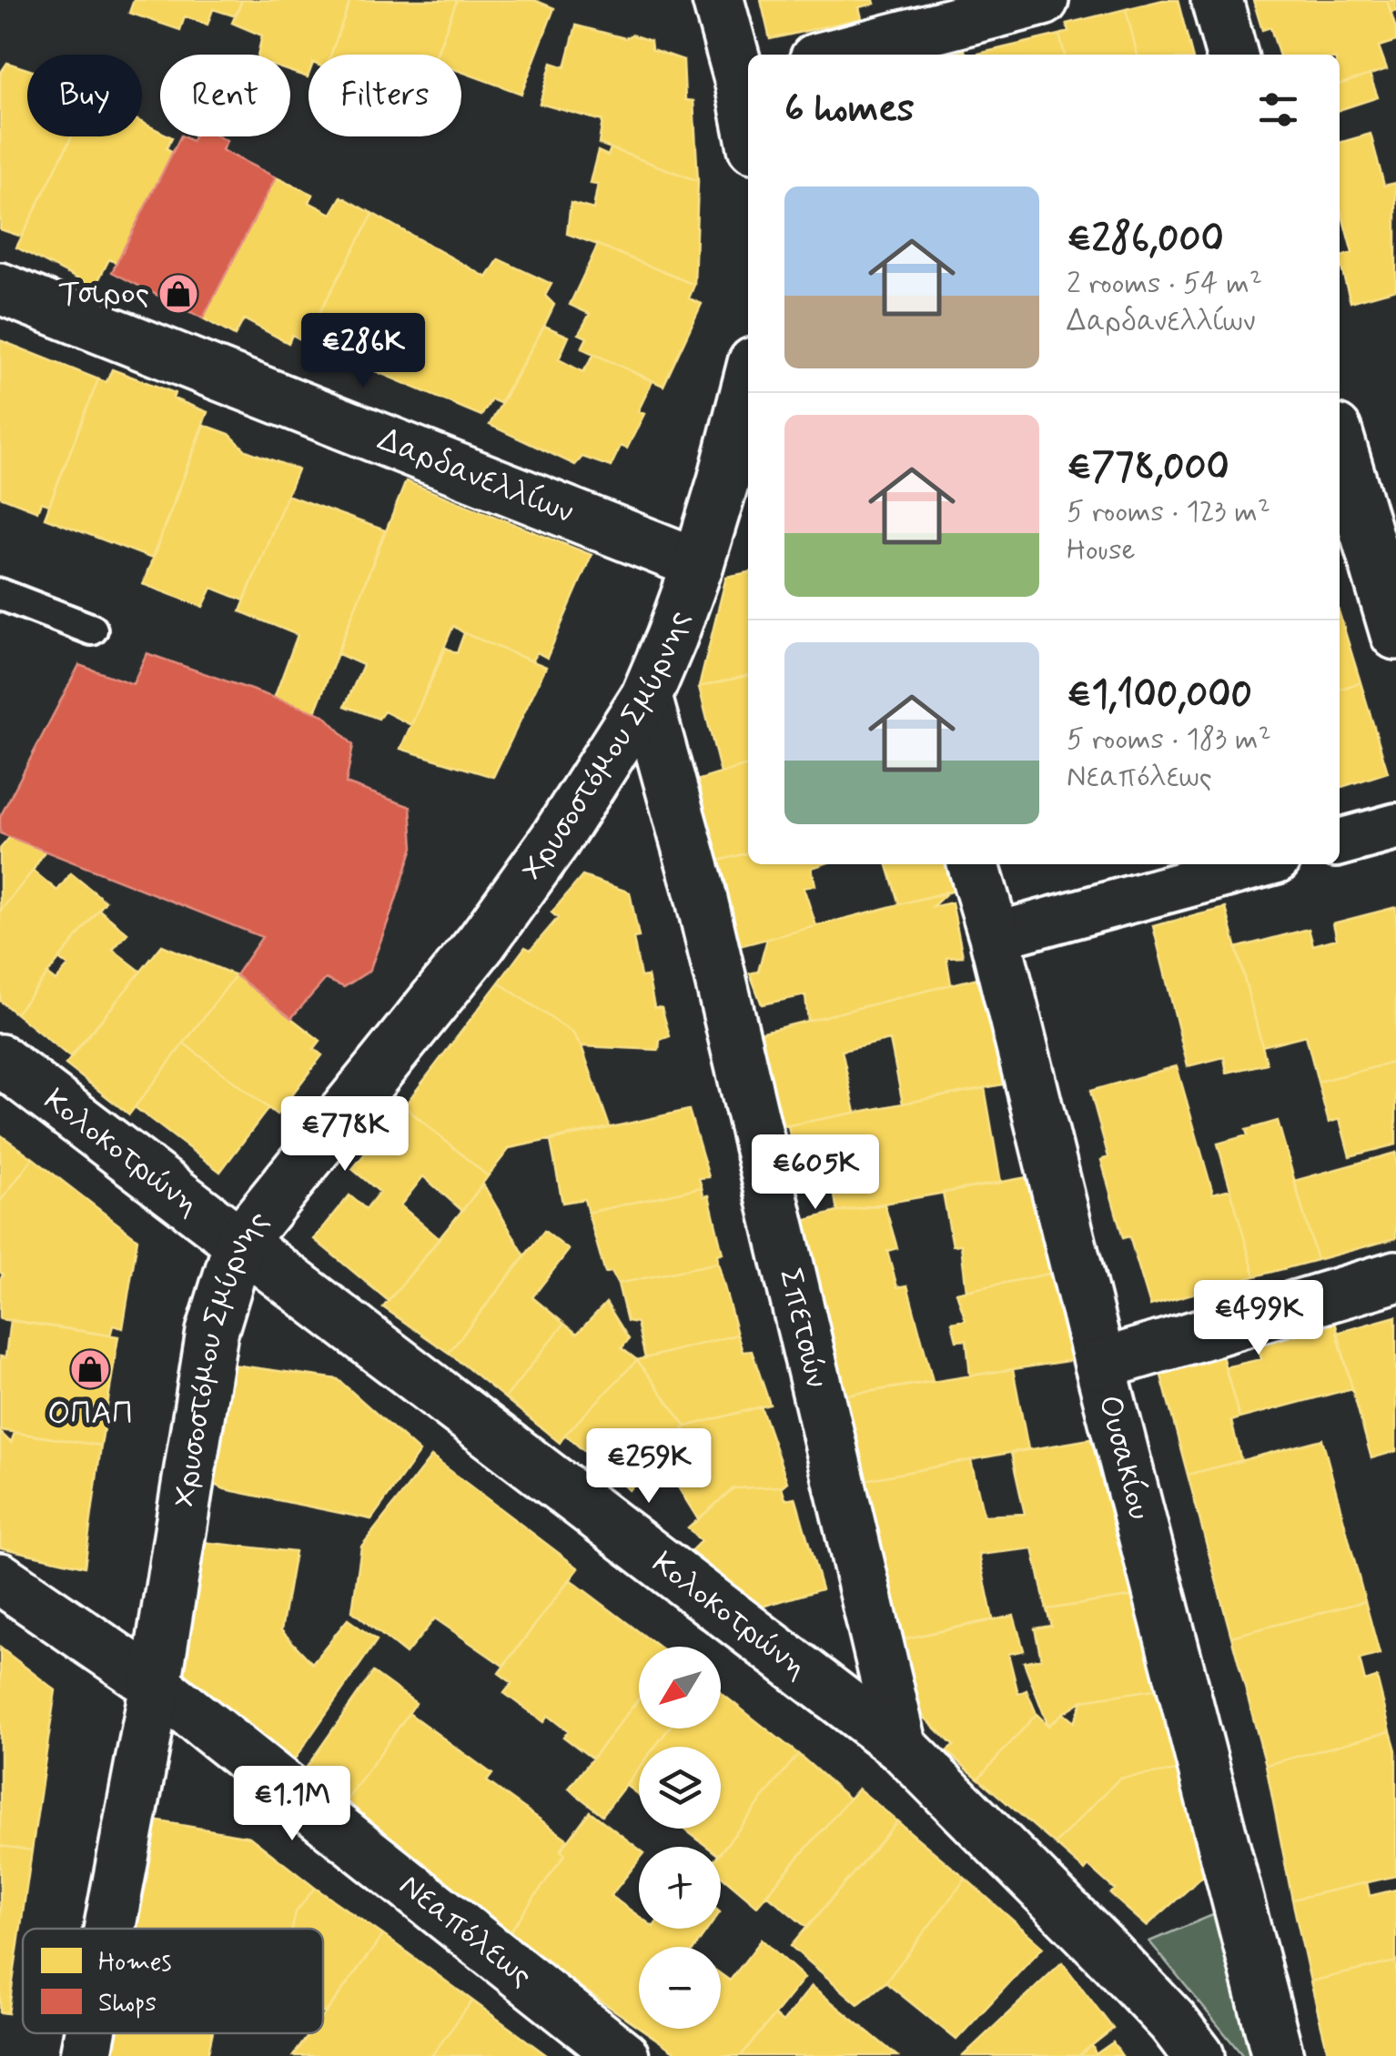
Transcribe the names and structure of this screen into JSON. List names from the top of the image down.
{
  "streets": {
    "street": [
      "Δαρδανελλίων",
      "Χρυσοστόμου Σμύρνης",
      "Κολοκοτρώνη",
      "Σπετσών",
      "Ουσακίου",
      "Νεαπόλεως"
    ]
  },
  "crossings": [
    ["Δαρδανελλίων", "Χρυσοστόμου Σμύρνης"],
    ["Χρυσοστόμου Σμύρνης", "Κολοκοτρώνη"],
    ["Χρυσοστόμου Σμύρνης", "Σπετσών"],
    ["Χρυσοστόμου Σμύρνης", "Νεαπόλεως"],
    ["Κολοκοτρώνη", "Σπετσών"]
  ],
  "places": {
    "shop": ["Τσιρος", "ΟΠΑΠ"]
  },
  "legend": ["Homes", "Shops"],
  "north": "bottom left",
  "page": {
    "chip": ["Buy", "Rent", "Filters"],
    "heading": "6 homes",
    "list": [
      {
        "name": "€286,000",
        "note": "2 rooms · 54 m² · Δαρδανελλίων"
      },
      {
        "name": "€778,000",
        "note": "5 rooms · 123 m² · House"
      },
      {
        "name": "€1,100,000",
        "note": "5 rooms · 183 m² · Νεαπόλεως"
      }
    ],
    "price": [
      "€286K",
      "€778K",
      "€605K",
      "€499K",
      "€259K",
      "€1.1M"
    ],
    "map_buttons": ["+", "−"]
  }
}
